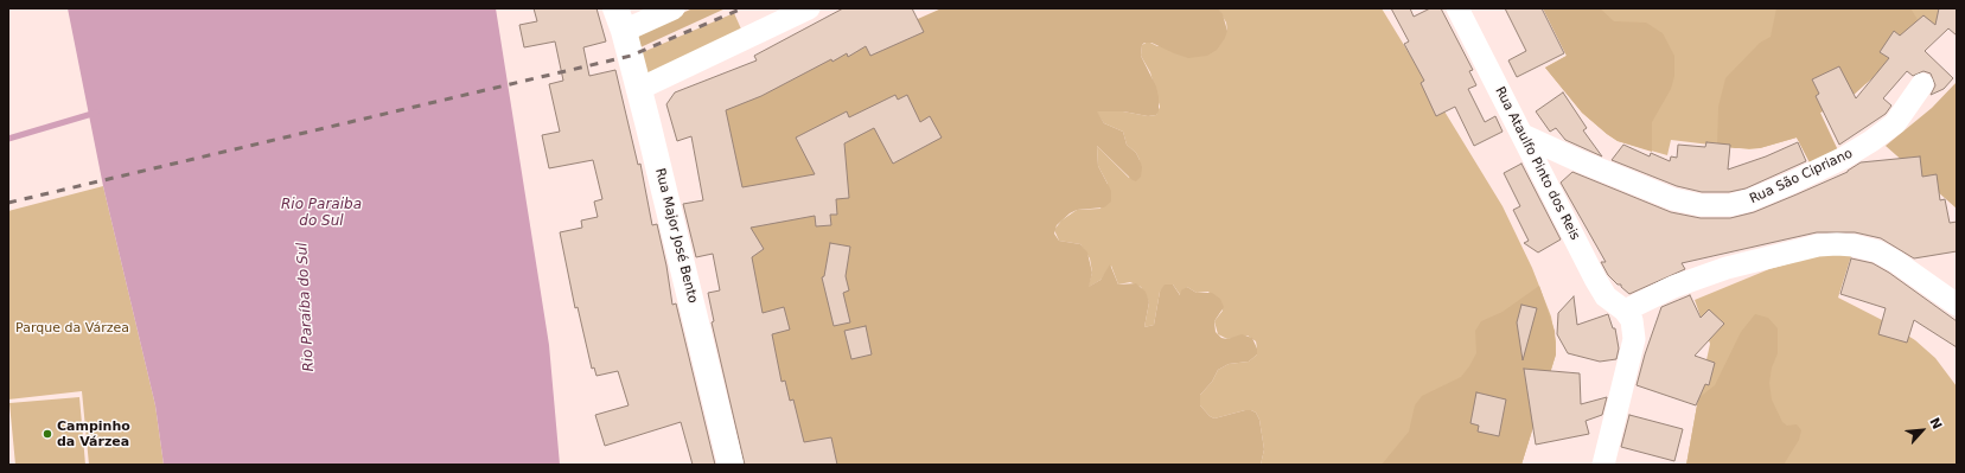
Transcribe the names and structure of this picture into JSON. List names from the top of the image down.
{
  "streets": {
    "street": ["Rua Ataulfo Pinto dos Reis", "Rua São Cipriano", "Rua Major José Bento"]
  },
  "crossings": [
    ["Rua Ataulfo Pinto dos Reis", "Rua São Cipriano"]
  ],
  "water": ["Rio Paraiba do Sul", "Rio Paraíba do Sul"],
  "parks": ["Parque da Várzea"],
  "places": ["Campinho da Várzea"],
  "north": "top right"
}
